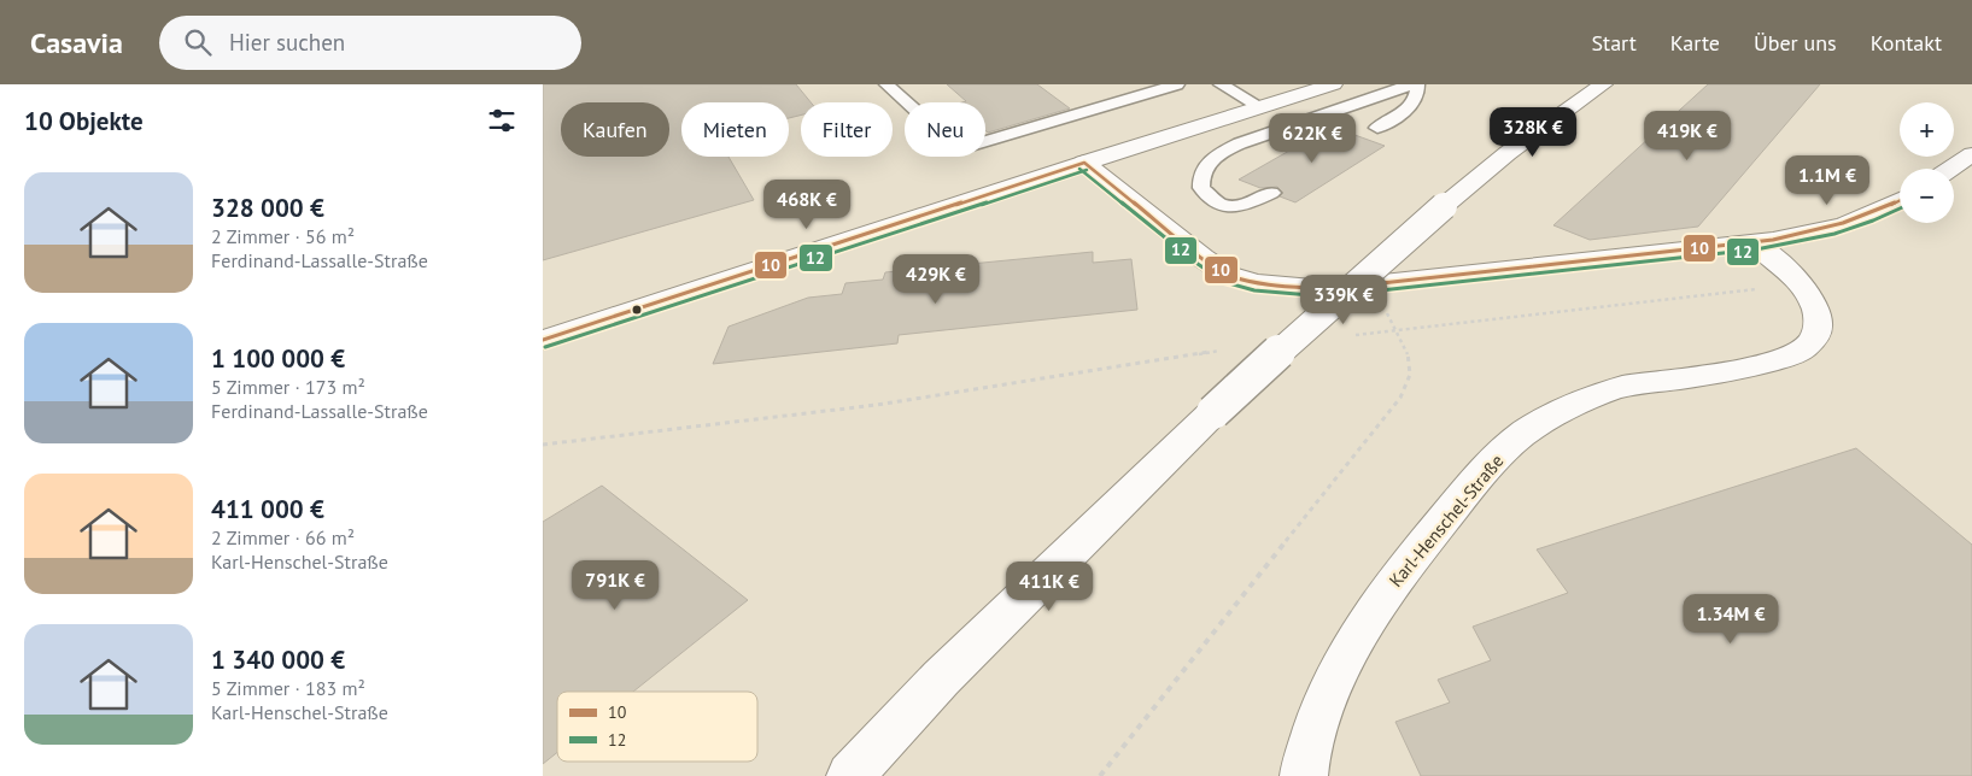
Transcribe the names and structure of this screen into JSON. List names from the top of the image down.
{
  "streets": {
    "street": ["Karl-Henschel-Straße"]
  },
  "lines": ["transit line 10", "transit line 12"],
  "legend": ["10", "12"],
  "page": {
    "header": "Casavia",
    "search": "Hier suchen",
    "nav": [
      "Start",
      "Karte",
      "Über uns",
      "Kontakt"
    ],
    "heading": "10 Objekte",
    "map_buttons": ["+", "−"],
    "chip": [
      "Kaufen",
      "Mieten",
      "Filter",
      "Neu"
    ],
    "price": [
      "328K €",
      "419K €",
      "622K €",
      "1.1M €",
      "468K €",
      "429K €",
      "339K €",
      "791K €",
      "411K €",
      "1.34M €"
    ],
    "list": [
      {
        "name": "328 000 €",
        "note": "2 Zimmer · 56 m² · Ferdinand-Lassalle-Straße"
      },
      {
        "name": "1 100 000 €",
        "note": "5 Zimmer · 173 m² · Ferdinand-Lassalle-Straße"
      },
      {
        "name": "411 000 €",
        "note": "2 Zimmer · 66 m² · Karl-Henschel-Straße"
      },
      {
        "name": "1 340 000 €",
        "note": "5 Zimmer · 183 m² · Karl-Henschel-Straße"
      }
    ]
  }
}
